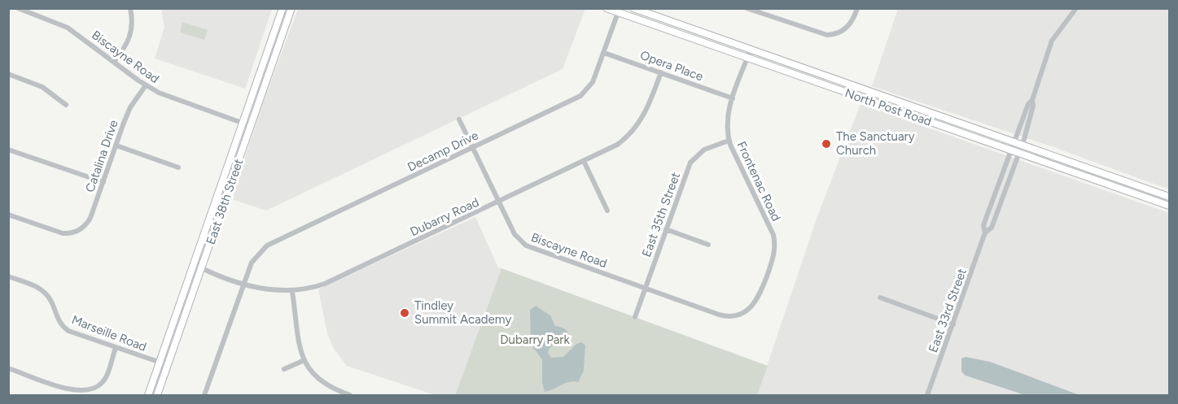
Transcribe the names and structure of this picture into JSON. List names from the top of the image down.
{
  "streets": {
    "main road": ["North Post Road", "East 38th Street"],
    "street": [
      "Biscayne Road",
      "Opera Place",
      "Decamp Drive",
      "Catalina Drive",
      "Frontenac Road",
      "East 35th Street",
      "Dubarry Road",
      "East 33rd Street",
      "Marseille Road"
    ]
  },
  "crossings": [
    ["Biscayne Road", "Decamp Drive"],
    ["Biscayne Road", "Catalina Drive"],
    ["Biscayne Road", "Frontenac Road"],
    ["Biscayne Road", "East 38th Street"],
    ["Biscayne Road", "East 35th Street"],
    ["Biscayne Road", "Dubarry Road"],
    ["Opera Place", "Decamp Drive"],
    ["Opera Place", "Frontenac Road"],
    ["Opera Place", "Dubarry Road"],
    ["North Post Road", "Decamp Drive"],
    ["North Post Road", "Frontenac Road"],
    ["North Post Road", "East 33rd Street"],
    ["Decamp Drive", "Dubarry Road"],
    ["Frontenac Road", "East 35th Street"],
    ["East 38th Street", "Dubarry Road"],
    ["East 38th Street", "Marseille Road"]
  ],
  "parks": ["Dubarry Park"],
  "places": ["The Sanctuary Church", "Tindley Summit Academy"]
}
